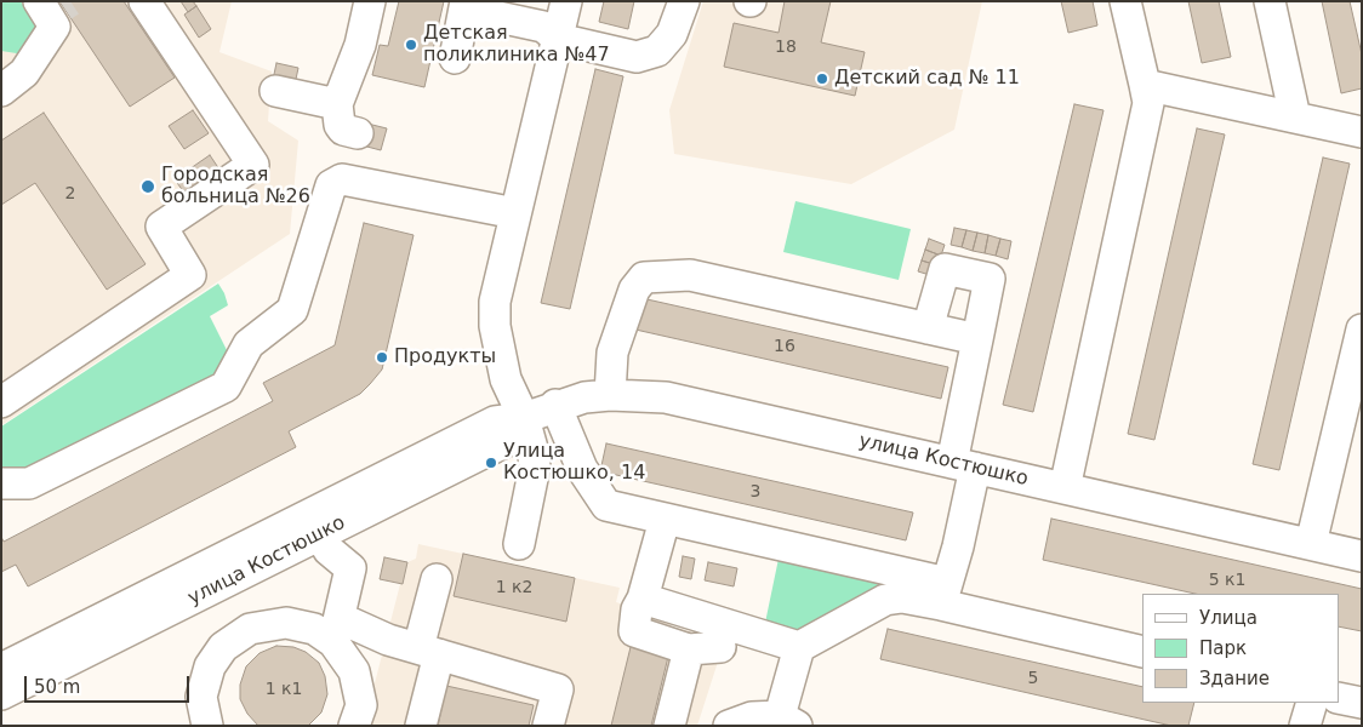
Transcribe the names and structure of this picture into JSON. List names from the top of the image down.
{
  "streets": {
    "street": ["улица Костюшко"]
  },
  "places": [
    "Детская поликлиника №47",
    "Детский сад № 11",
    "Городская больница №26",
    "Продукты",
    "Улица Костюшко, 14"
  ],
  "house_numbers": [
    "18",
    "2",
    "16",
    "3",
    "5 к1",
    "1 к2",
    "5",
    "1 к1"
  ],
  "legend": ["Улица", "Парк", "Здание"],
  "scale_bar": "50 m"
}
